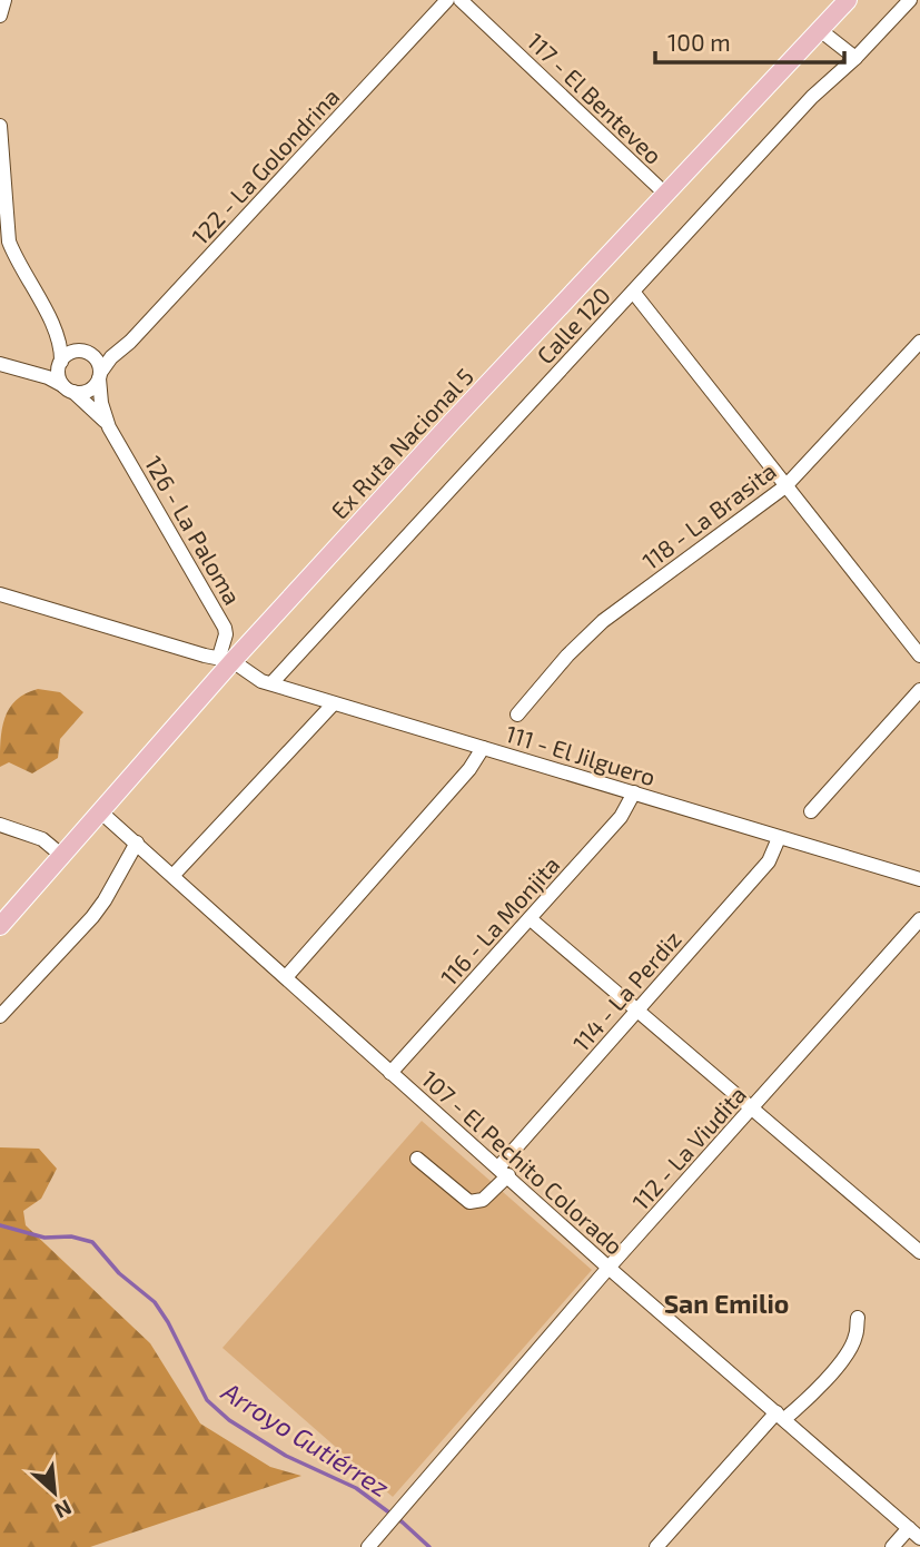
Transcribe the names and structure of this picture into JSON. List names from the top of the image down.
{
  "streets": {
    "main road": ["Ex Ruta Nacional 5"],
    "street": [
      "117 - El Benteveo",
      "122 - La Golondrina",
      "Calle 120",
      "118 - La Brasita",
      "126 - La Paloma",
      "111 - El Jilguero",
      "116 - La Monjita",
      "114 - La Perdiz",
      "112 - La Viudita",
      "107 - El Pechito Colorado"
    ]
  },
  "crossings": [
    ["117 - El Benteveo", "Ex Ruta Nacional 5"],
    ["122 - La Golondrina", "126 - La Paloma"],
    ["Calle 120", "111 - El Jilguero"],
    ["Ex Ruta Nacional 5", "126 - La Paloma"],
    ["Ex Ruta Nacional 5", "111 - El Jilguero"],
    ["Ex Ruta Nacional 5", "107 - El Pechito Colorado"],
    ["126 - La Paloma", "111 - El Jilguero"],
    ["111 - El Jilguero", "116 - La Monjita"],
    ["111 - El Jilguero", "114 - La Perdiz"],
    ["116 - La Monjita", "107 - El Pechito Colorado"],
    ["114 - La Perdiz", "107 - El Pechito Colorado"],
    ["112 - La Viudita", "107 - El Pechito Colorado"]
  ],
  "districts": ["San Emilio"],
  "water": ["Arroyo Gutiérrez"],
  "scale_bar": "100 m",
  "north": "bottom right"
}
